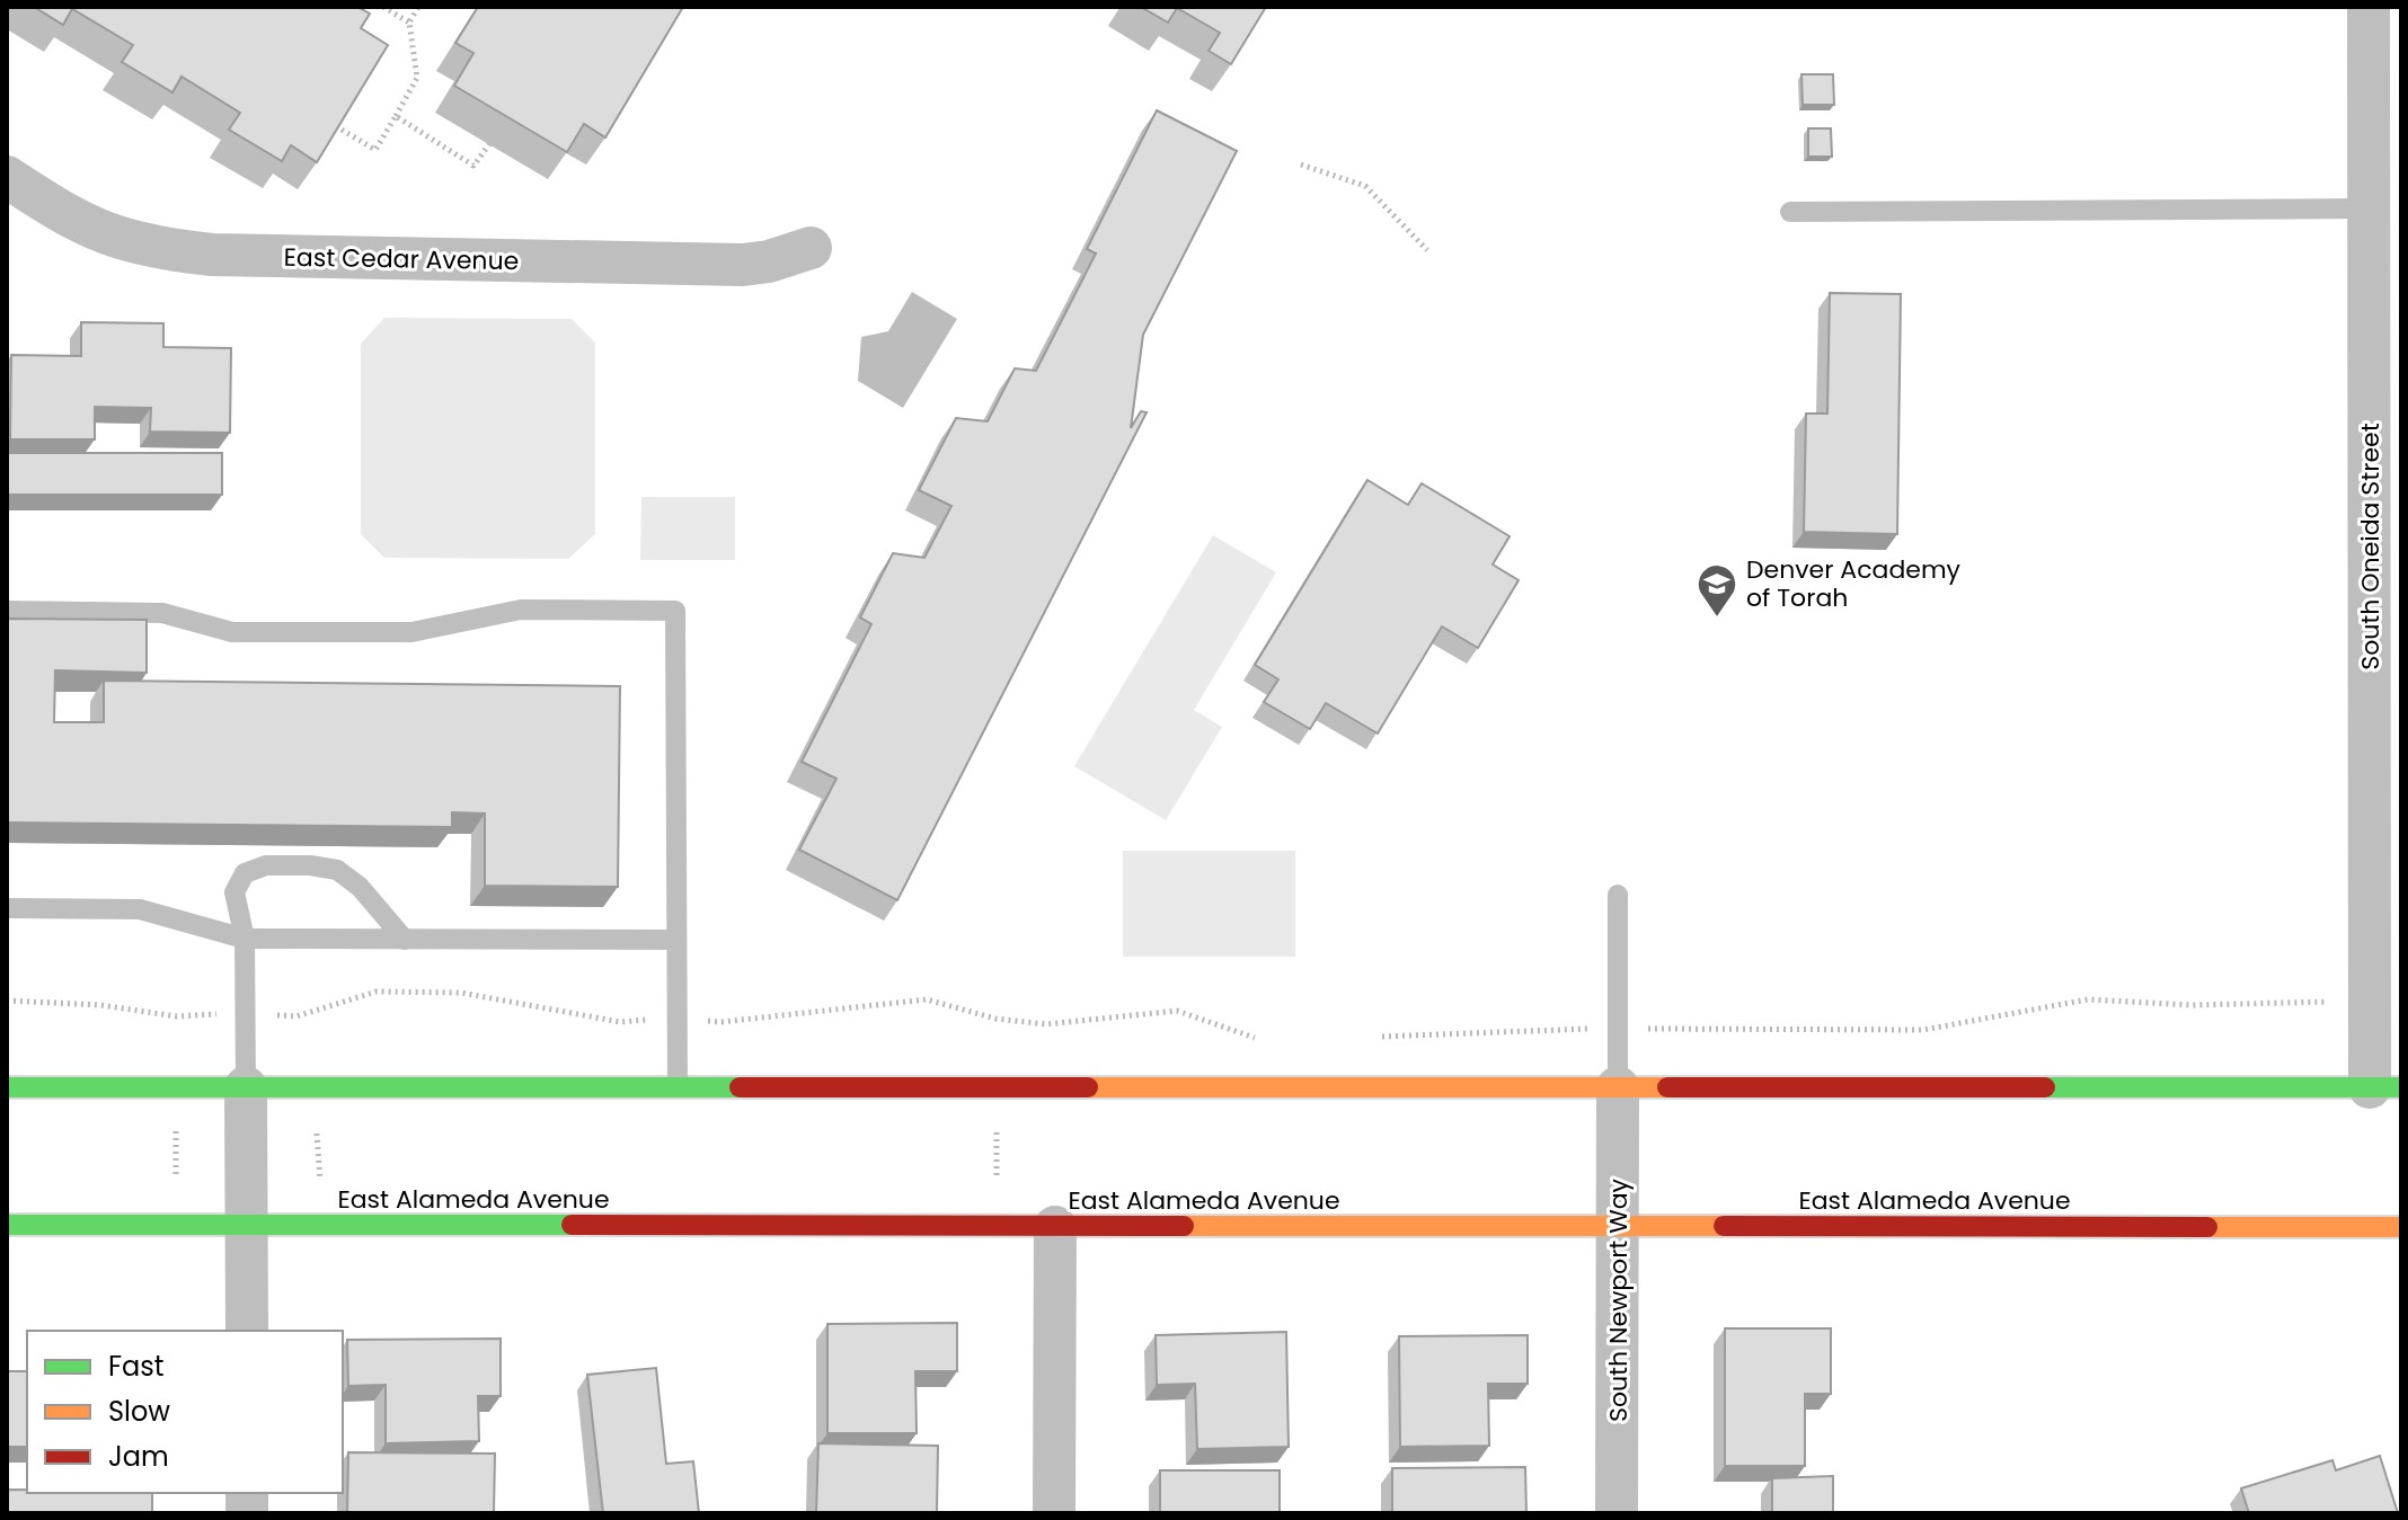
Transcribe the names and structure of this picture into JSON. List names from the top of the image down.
{
  "streets": {
    "main road": ["East Alameda Avenue"],
    "street": ["East Cedar Avenue", "South Oneida Street", "South Newport Way"]
  },
  "crossings": [
    ["East Alameda Avenue", "South Newport Way"]
  ],
  "places": {
    "school or university": ["Denver Academy of Torah"]
  },
  "legend": ["Fast", "Slow", "Jam"]
}
